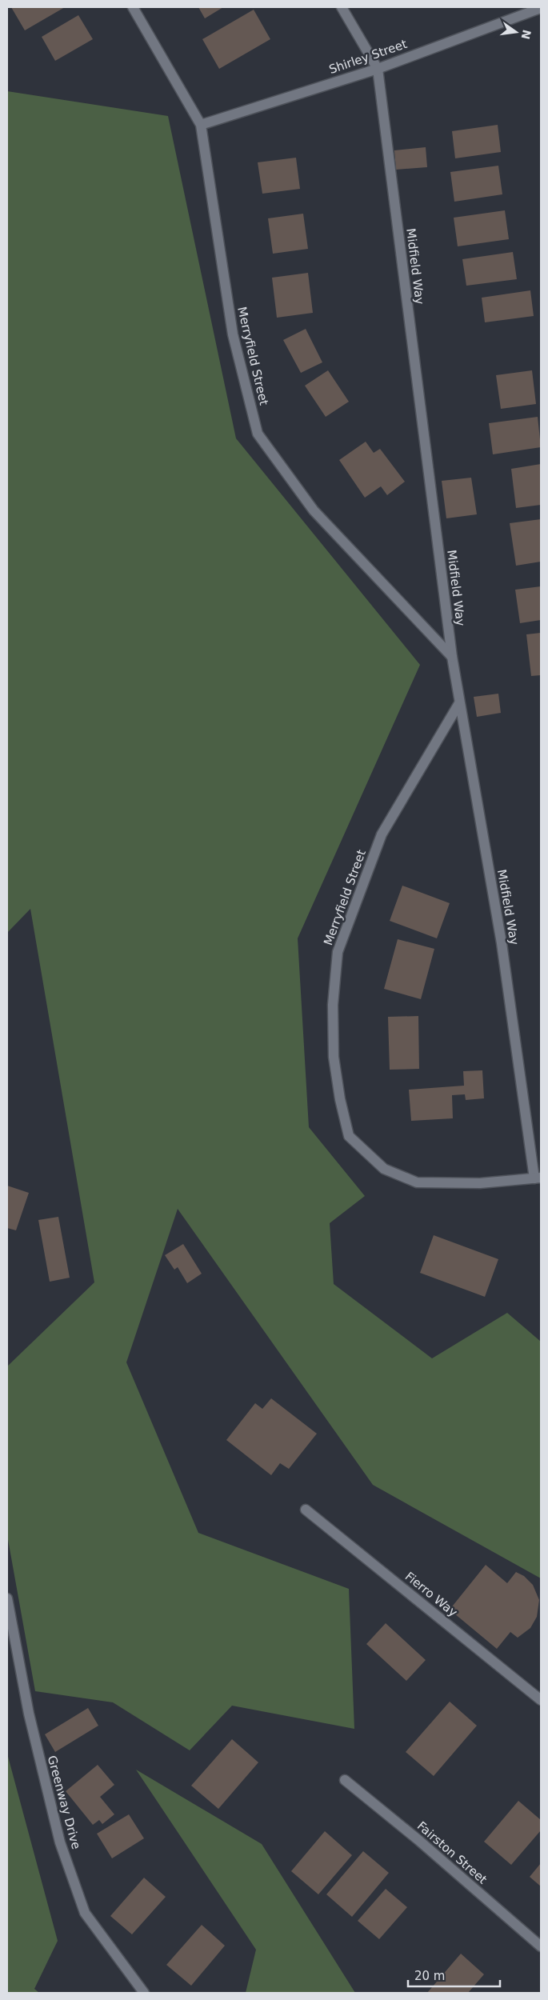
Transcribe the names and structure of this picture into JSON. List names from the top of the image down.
{
  "streets": {
    "street": [
      "Shirley Street",
      "Midfield Way",
      "Merryfield Street",
      "Fierro Way",
      "Greenway Drive",
      "Fairston Street"
    ]
  },
  "crossings": [
    ["Shirley Street", "Midfield Way"],
    ["Shirley Street", "Merryfield Street"],
    ["Midfield Way", "Merryfield Street"]
  ],
  "scale_bar": "20 m",
  "north": "right"
}
